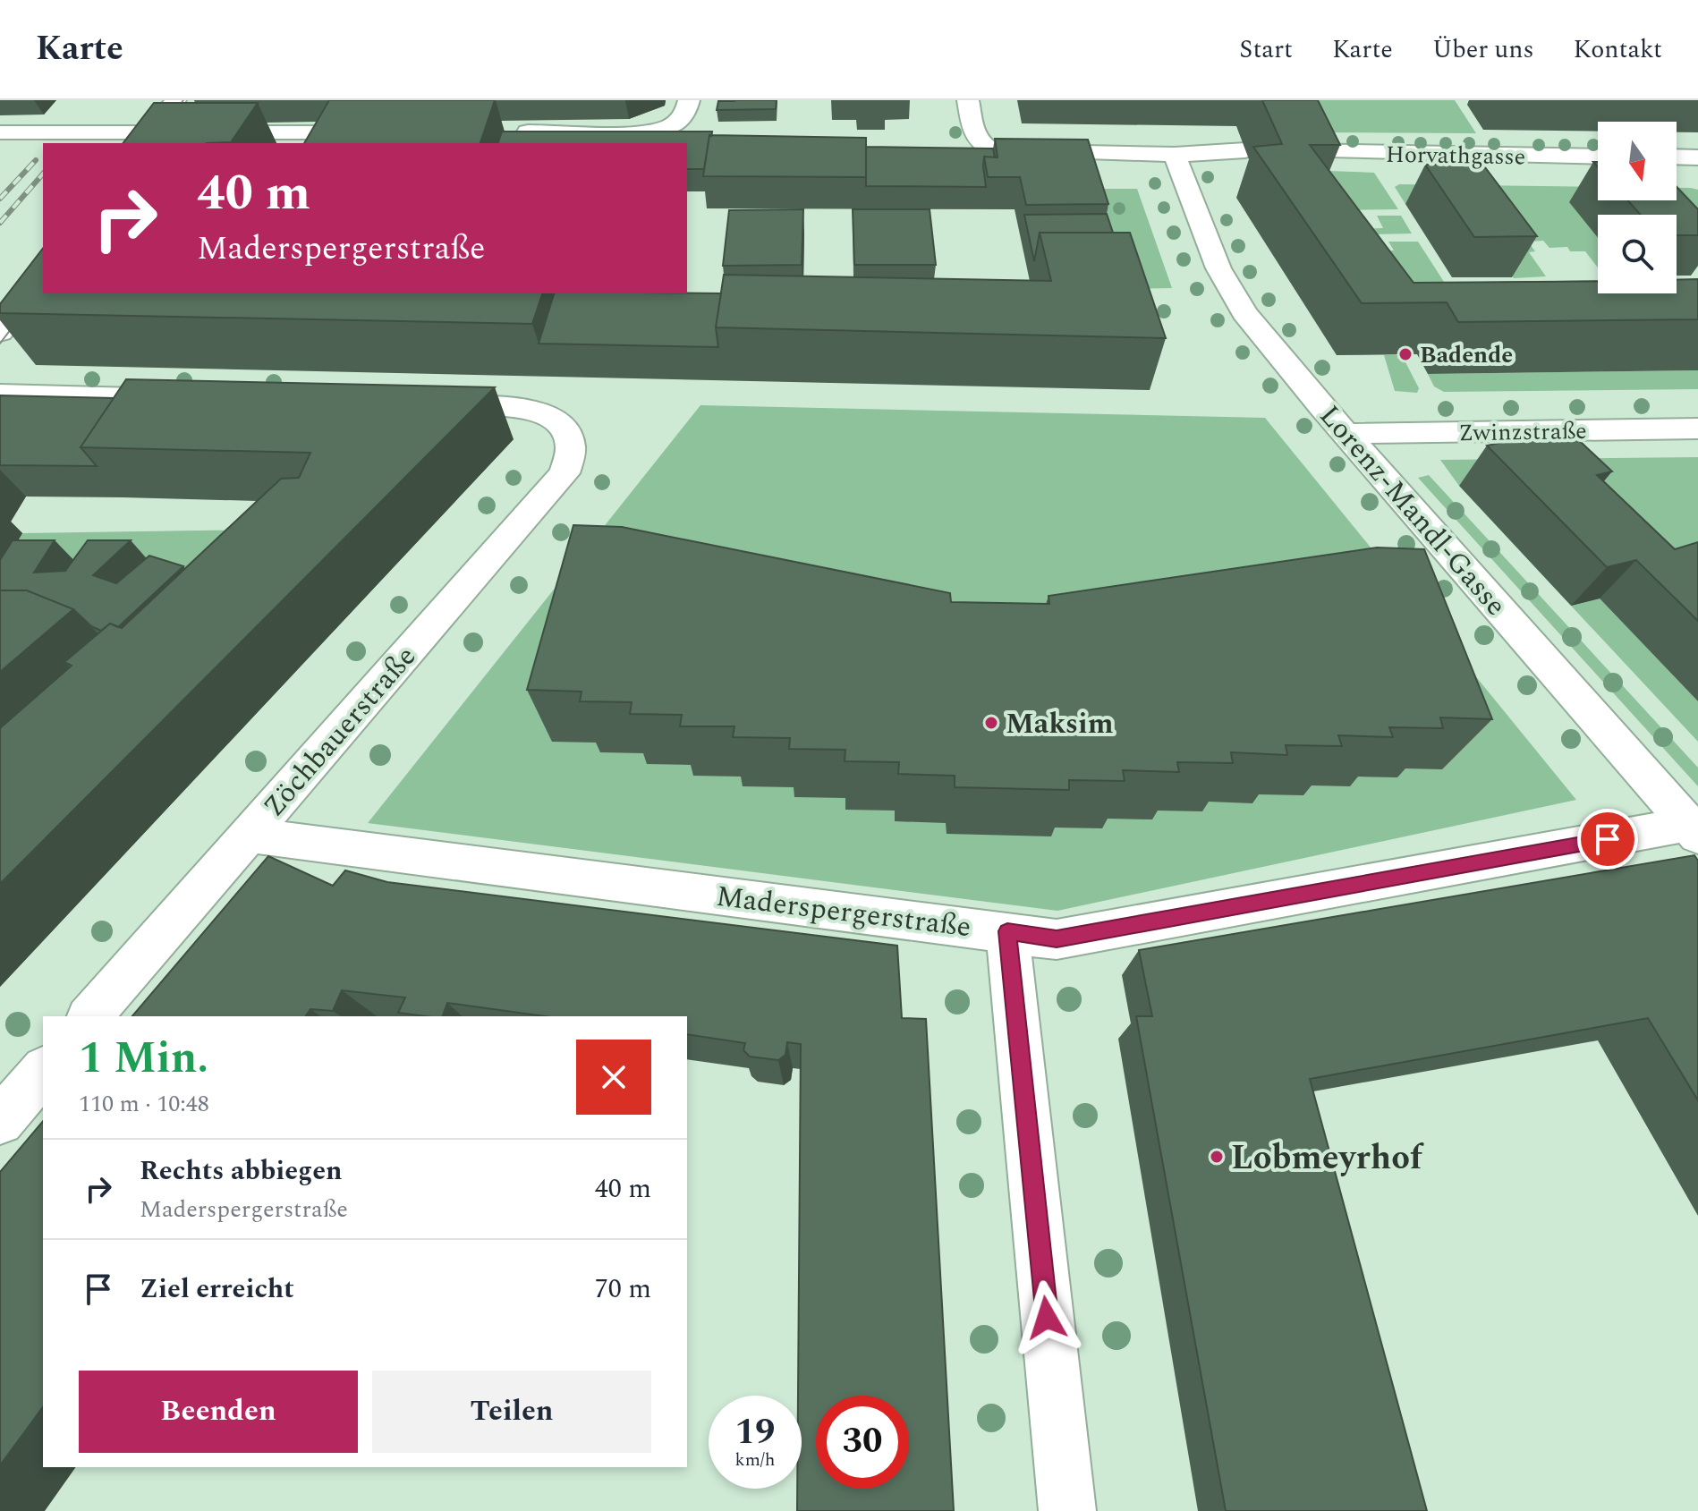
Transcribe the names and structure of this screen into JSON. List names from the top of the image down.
{
  "streets": {
    "street": [
      "Horvathgasse",
      "Zwinzstraße",
      "Lorenz-Mandl-Gasse",
      "Zöchbauerstraße",
      "Maderspergerstraße"
    ]
  },
  "crossings": [
    ["Zwinzstraße", "Lorenz-Mandl-Gasse"],
    ["Lorenz-Mandl-Gasse", "Maderspergerstraße"],
    ["Zöchbauerstraße", "Maderspergerstraße"]
  ],
  "places": ["Badende", "Maksim", "Lobmeyrhof"],
  "north": "bottom",
  "page": {
    "header": "Karte",
    "nav": [
      "Start",
      "Karte",
      "Über uns",
      "Kontakt"
    ],
    "turn": ["40 m", "Maderspergerstraße"],
    "heading": ["1 Min.", "110 m · 10:48"],
    "list": [
      {
        "name": "Rechts abbiegen",
        "note": "Maderspergerstraße",
        "value": "40 m"
      },
      {
        "name": "Ziel erreicht",
        "value": "70 m"
      }
    ],
    "buttons": ["Beenden", "Teilen"],
    "speed": "19 km/h",
    "limit": "30"
  }
}
